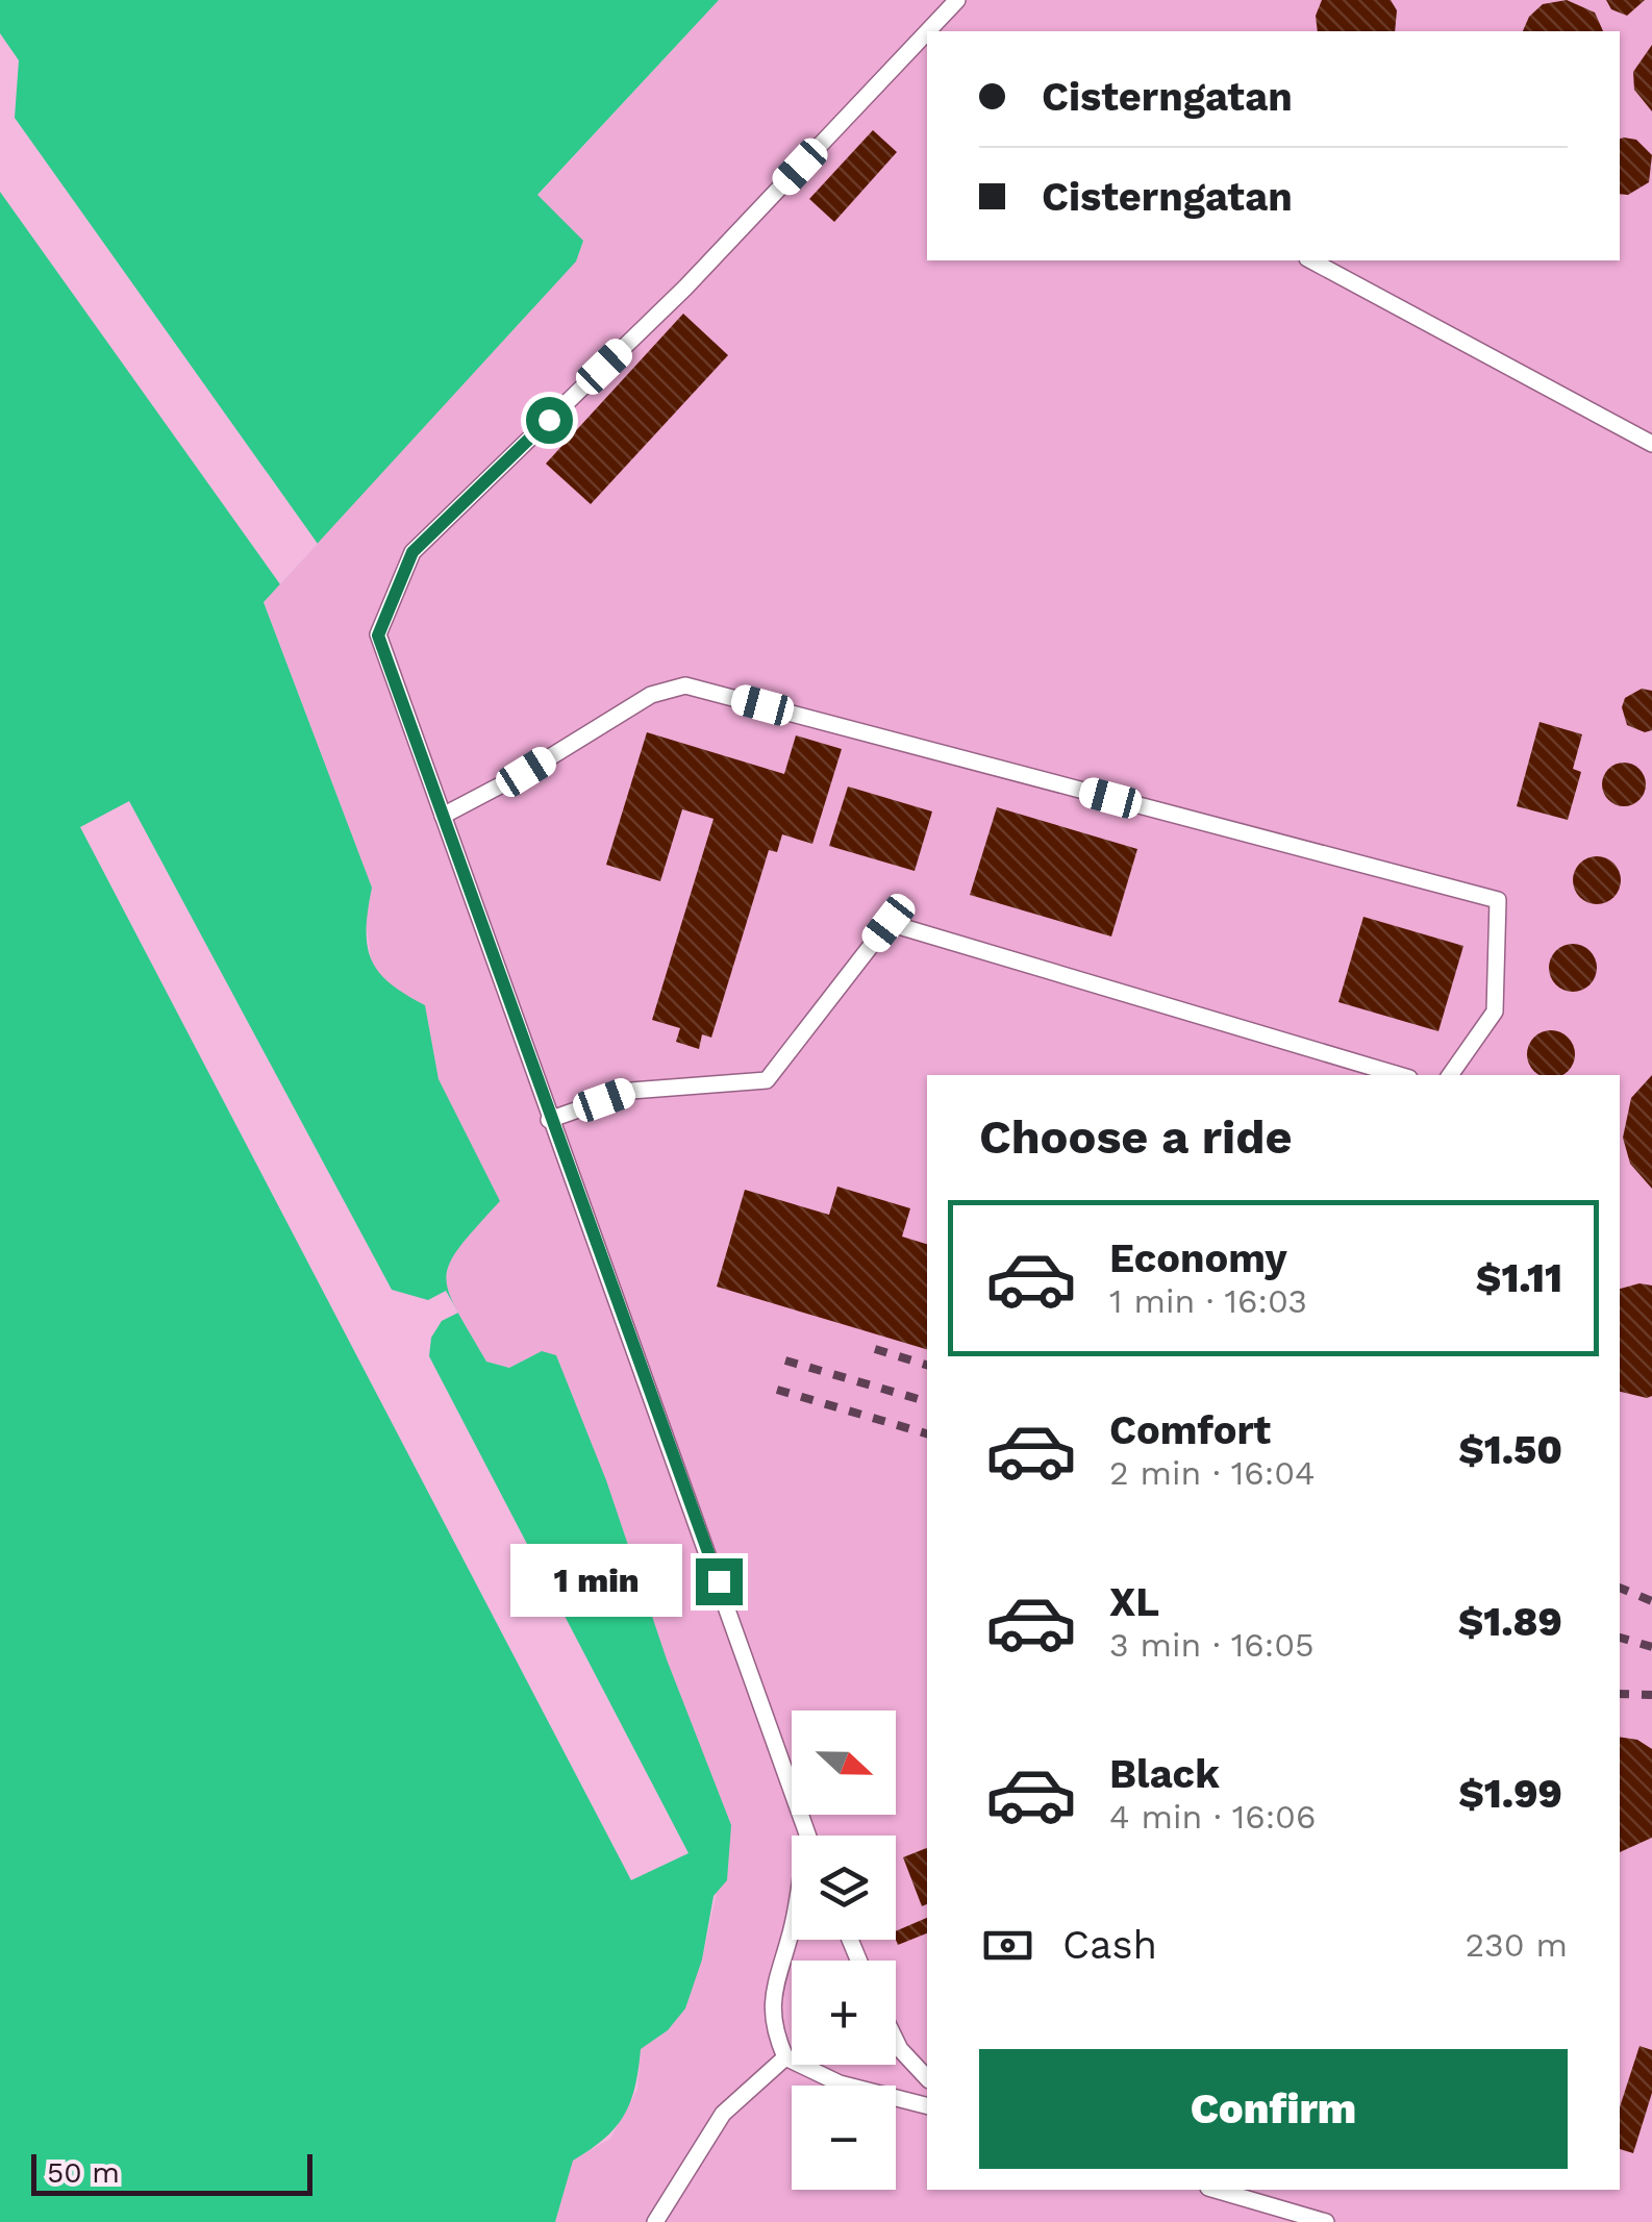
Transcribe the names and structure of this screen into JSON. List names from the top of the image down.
{
  "scale_bar": "50 m",
  "north": "right",
  "page": {
    "banner": ["Cisterngatan", "Cisterngatan"],
    "heading": "Choose a ride",
    "list": [
      {
        "name": "Economy",
        "note": "1 min · 16:03",
        "value": "$1.11"
      },
      {
        "name": "Comfort",
        "note": "2 min · 16:04",
        "value": "$1.50"
      },
      {
        "name": "XL",
        "note": "3 min · 16:05",
        "value": "$1.89"
      },
      {
        "name": "Black",
        "note": "4 min · 16:06",
        "value": "$1.99"
      }
    ],
    "bubble": "1 min",
    "map_buttons": ["+", "−"],
    "pay": ["Cash", "230 m"],
    "buttons": "Confirm",
    "scale": "50 m"
  }
}
